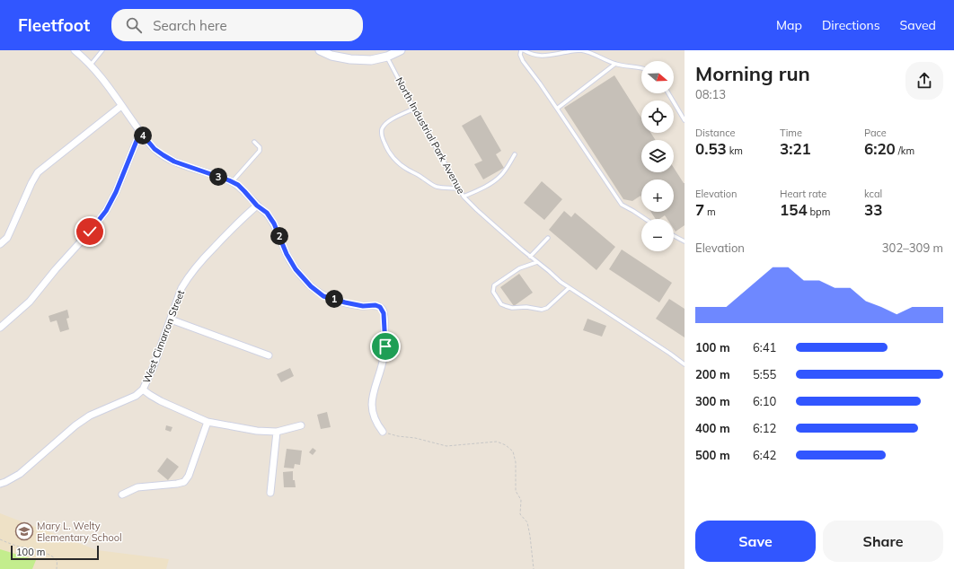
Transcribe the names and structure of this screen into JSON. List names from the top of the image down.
{
  "streets": {
    "street": ["West Cimarron Street"],
    "lane": ["North Industrial Park Avenue"]
  },
  "places": {
    "school or university": ["Mary L. Welty Elementary School"]
  },
  "scale_bar": "100 m",
  "north": "right",
  "page": {
    "header": "Fleetfoot",
    "search": "Search here",
    "nav": ["Map", "Directions", "Saved"],
    "heading": ["Morning run", "08:13"],
    "map_buttons": ["+", "−"],
    "stats": [
      ["Distance", "0.53 km"],
      ["Time", "3:21"],
      ["Pace", "6:20 /km"],
      ["Elevation", "7 m"],
      ["Heart rate", "154 bpm"],
      ["kcal", "33"]
    ],
    "pins": [
      "4",
      "3",
      "2",
      "1"
    ],
    "chart": ["Elevation", "302–309 m"],
    "list": [
      {
        "name": "100 m",
        "note": "6:41"
      },
      {
        "name": "200 m",
        "note": "5:55"
      },
      {
        "name": "300 m",
        "note": "6:10"
      },
      {
        "name": "400 m",
        "note": "6:12"
      },
      {
        "name": "500 m",
        "note": "6:42"
      }
    ],
    "buttons": ["Save", "Share"],
    "scale": "100 m"
  }
}
